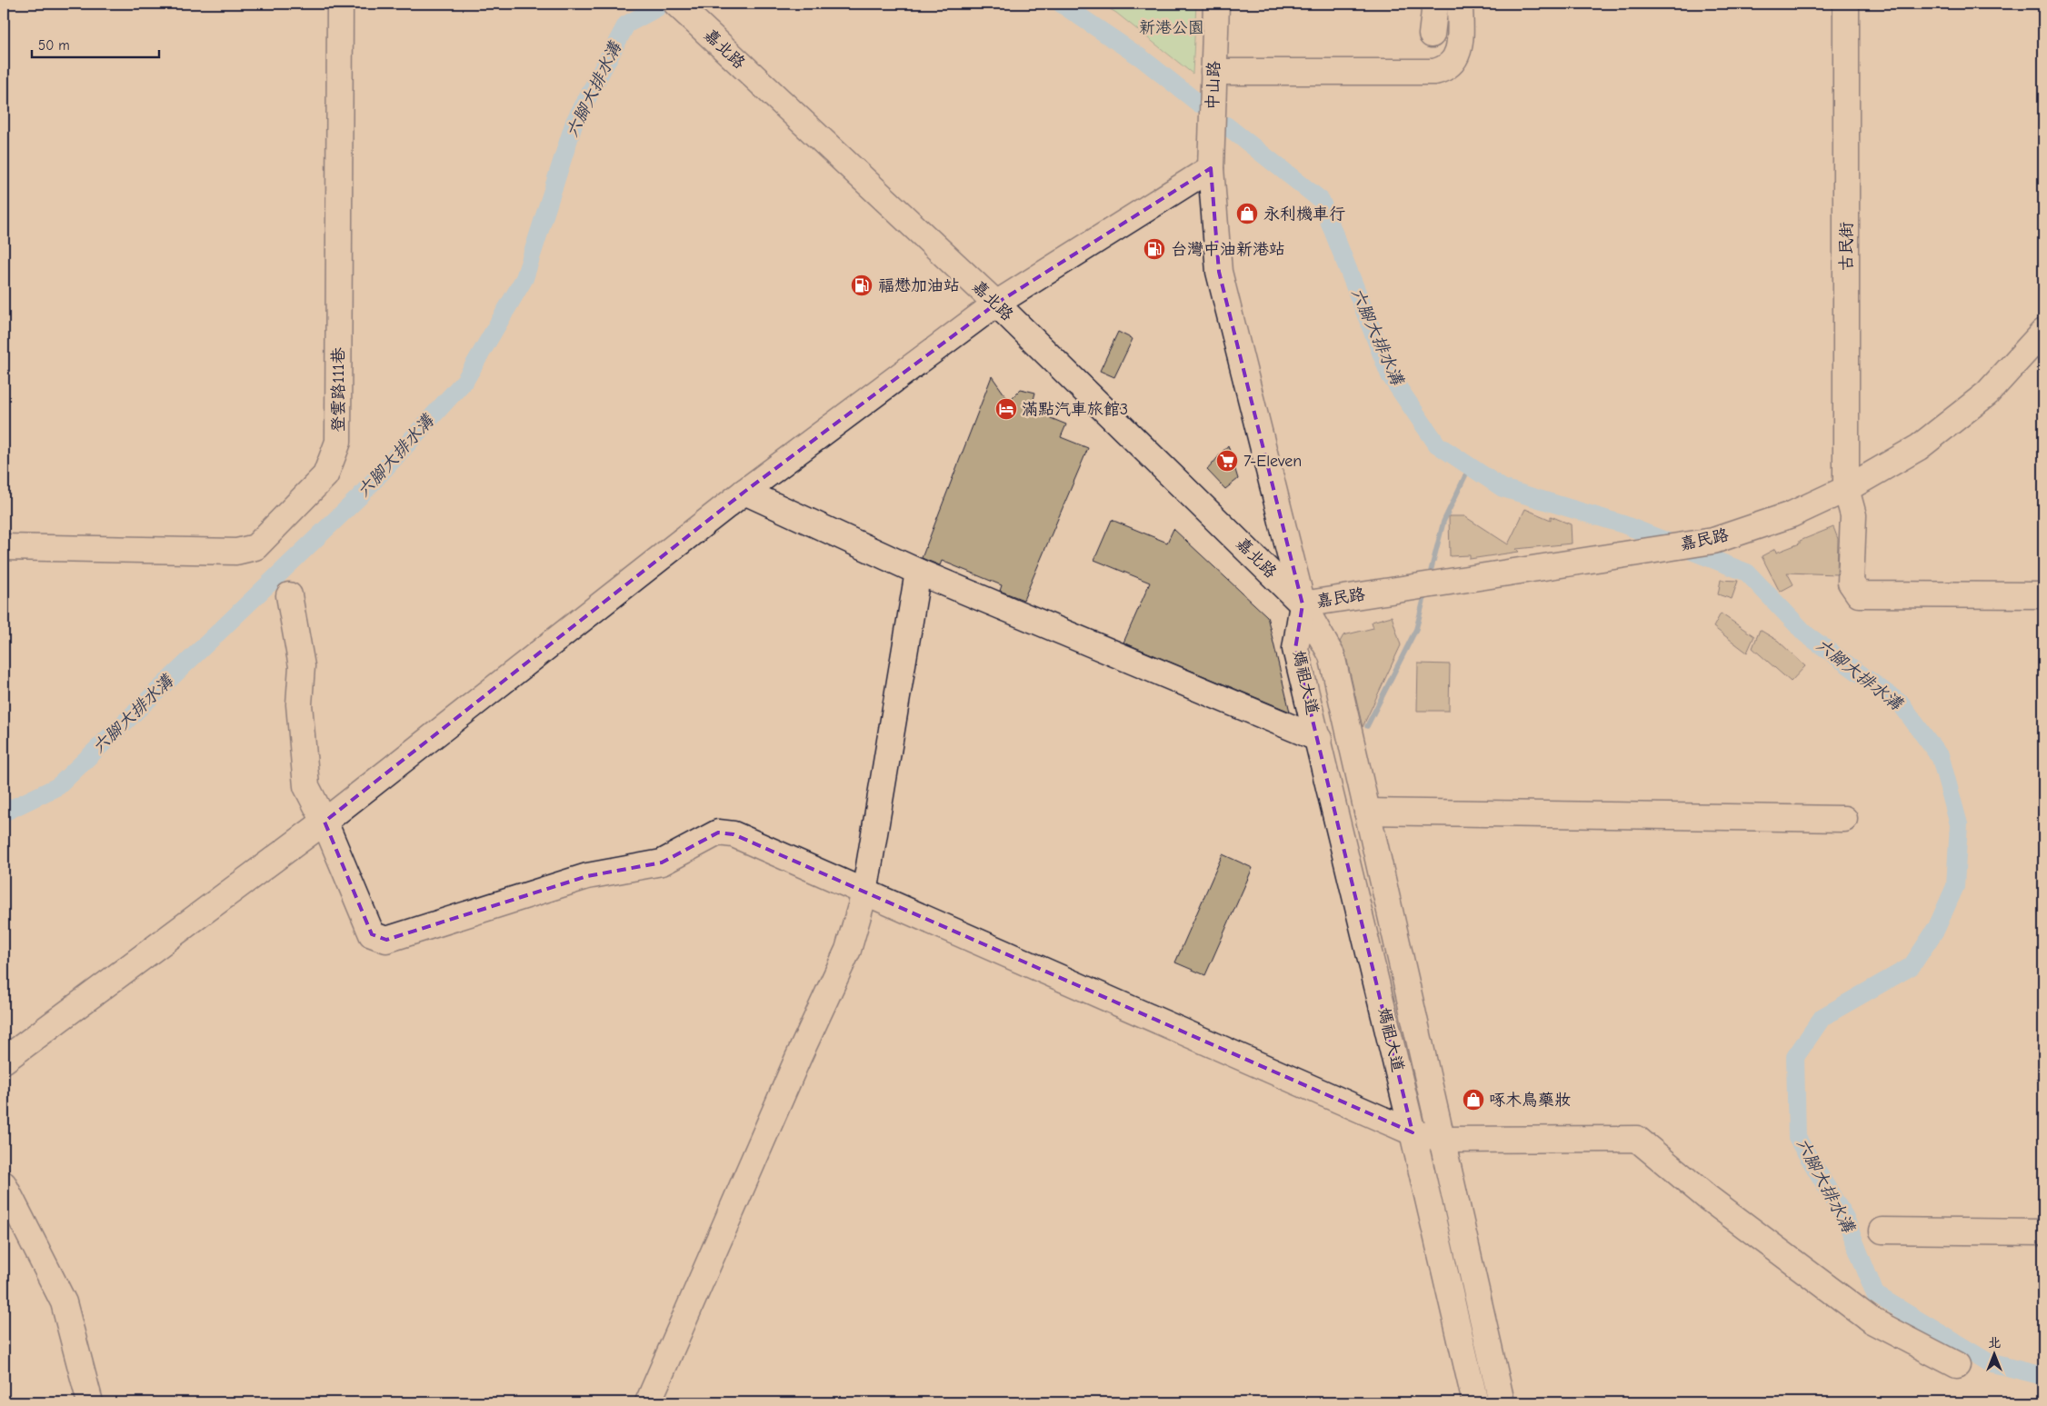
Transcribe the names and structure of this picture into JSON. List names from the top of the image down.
{
  "streets": {
    "street": [
      "嘉北路",
      "中山路",
      "古民街",
      "登雲路111巷",
      "嘉民路",
      "媽祖大道"
    ]
  },
  "crossings": [
    ["嘉北路", "中山路"],
    ["嘉北路", "嘉民路"],
    ["嘉北路", "媽祖大道"],
    ["中山路", "嘉民路"],
    ["中山路", "媽祖大道"],
    ["古民街", "嘉民路"],
    ["嘉民路", "媽祖大道"]
  ],
  "water": ["六腳大排水溝"],
  "parks": ["新港公園"],
  "places": {
    "shop": ["永利機車行", "啄木鳥藥妝"],
    "fuel station": ["台灣中油新港站", "福懋加油站"],
    "hotel": ["滿點汽車旅館3"],
    "supermarket": ["7-Eleven"]
  },
  "scale_bar": "50 m",
  "north": "top"
}
